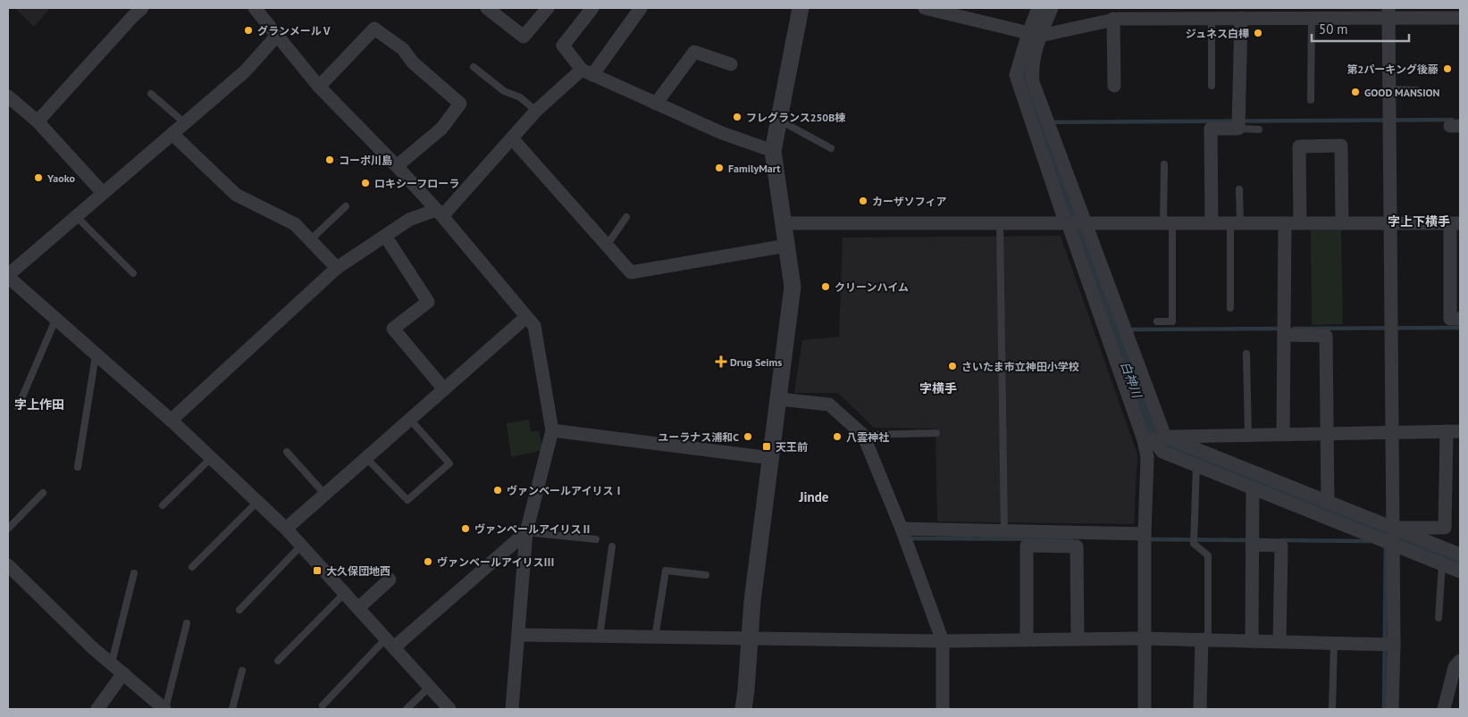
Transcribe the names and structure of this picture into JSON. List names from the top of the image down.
{
  "districts": [
    "字上下横手",
    "字横手",
    "字上作田",
    "Jinde"
  ],
  "water": ["白神川"],
  "places": {
    "other": [
      "グランメールⅤ",
      "ジュネス白樺",
      "第2パーキング後藤",
      "GOOD MANSION",
      "フレグランス250B棟",
      "コーポ川島",
      "FamilyMart",
      "Yaoko",
      "ロキシーフローラ",
      "カーザソフィア",
      "クリーンハイム",
      "さいたま市立神田小学校",
      "ユーラナス浦和C",
      "八雲神社",
      "ヴァンベールアイリスⅠ",
      "ヴァンベールアイリスⅡ",
      "ヴァンベールアイリスⅢ"
    ],
    "health": ["Drug Seims"],
    "transit": ["天王前", "大久保団地西"]
  },
  "scale_bar": "50 m"
}
